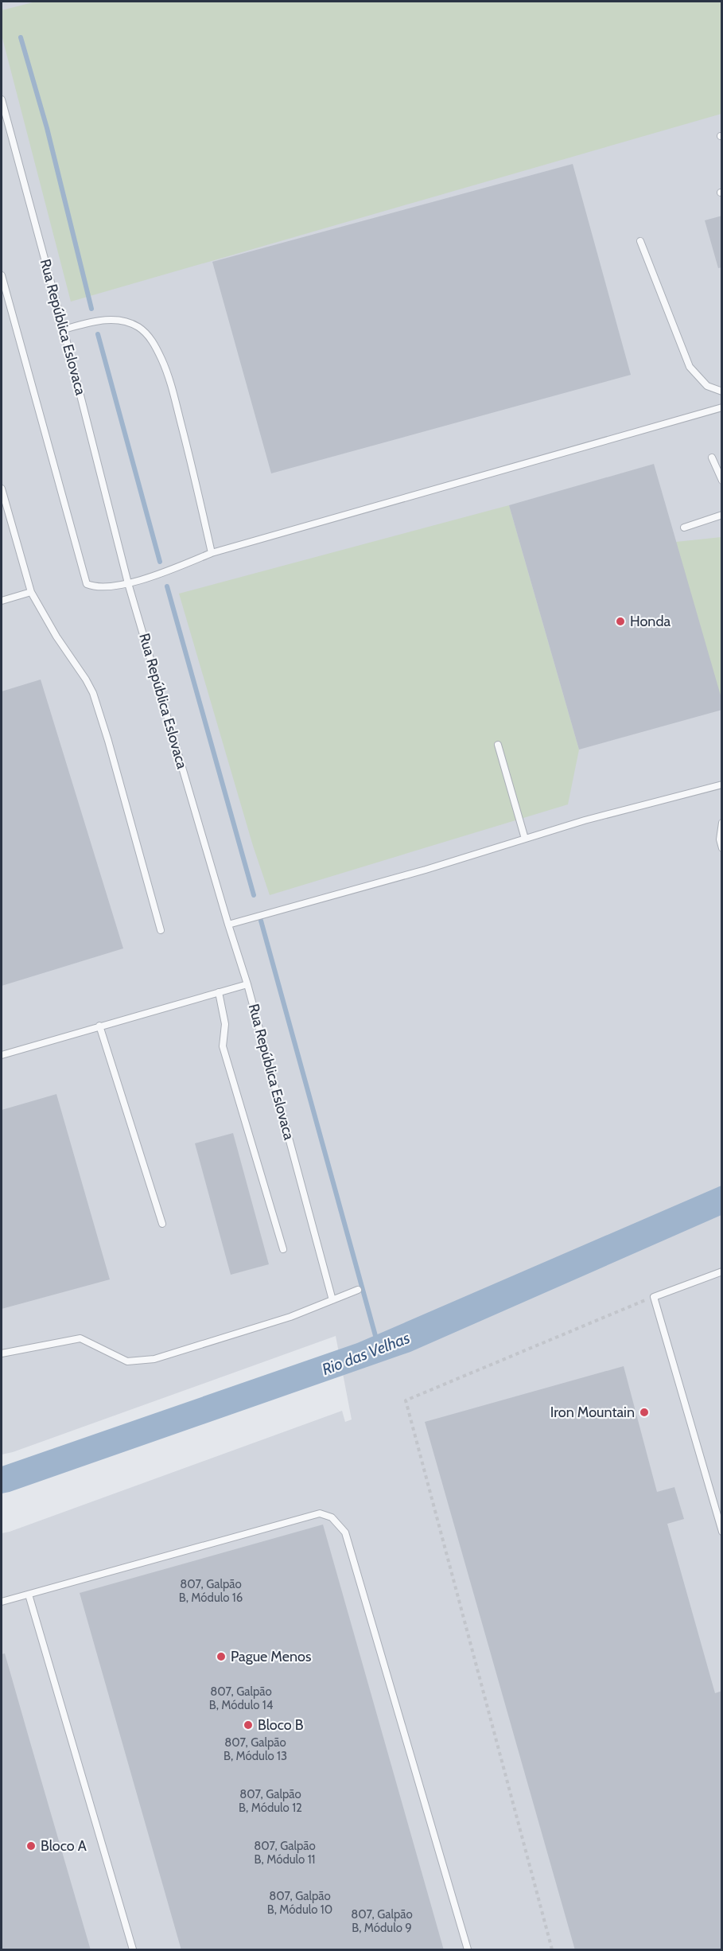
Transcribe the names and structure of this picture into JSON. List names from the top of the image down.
{
  "streets": {
    "lane": ["Rua República Eslovaca"]
  },
  "water": ["Rio das Velhas"],
  "places": [
    "Honda",
    "Iron Mountain",
    "Pague Menos",
    "Bloco B",
    "Bloco A"
  ],
  "house_numbers": [
    "807, Galpão B, Módulo 16",
    "807, Galpão B, Módulo 14",
    "807, Galpão B, Módulo 13",
    "807, Galpão B, Módulo 12",
    "807, Galpão B, Módulo 11",
    "807, Galpão B, Módulo 10",
    "807, Galpão B, Módulo 9"
  ]
}
